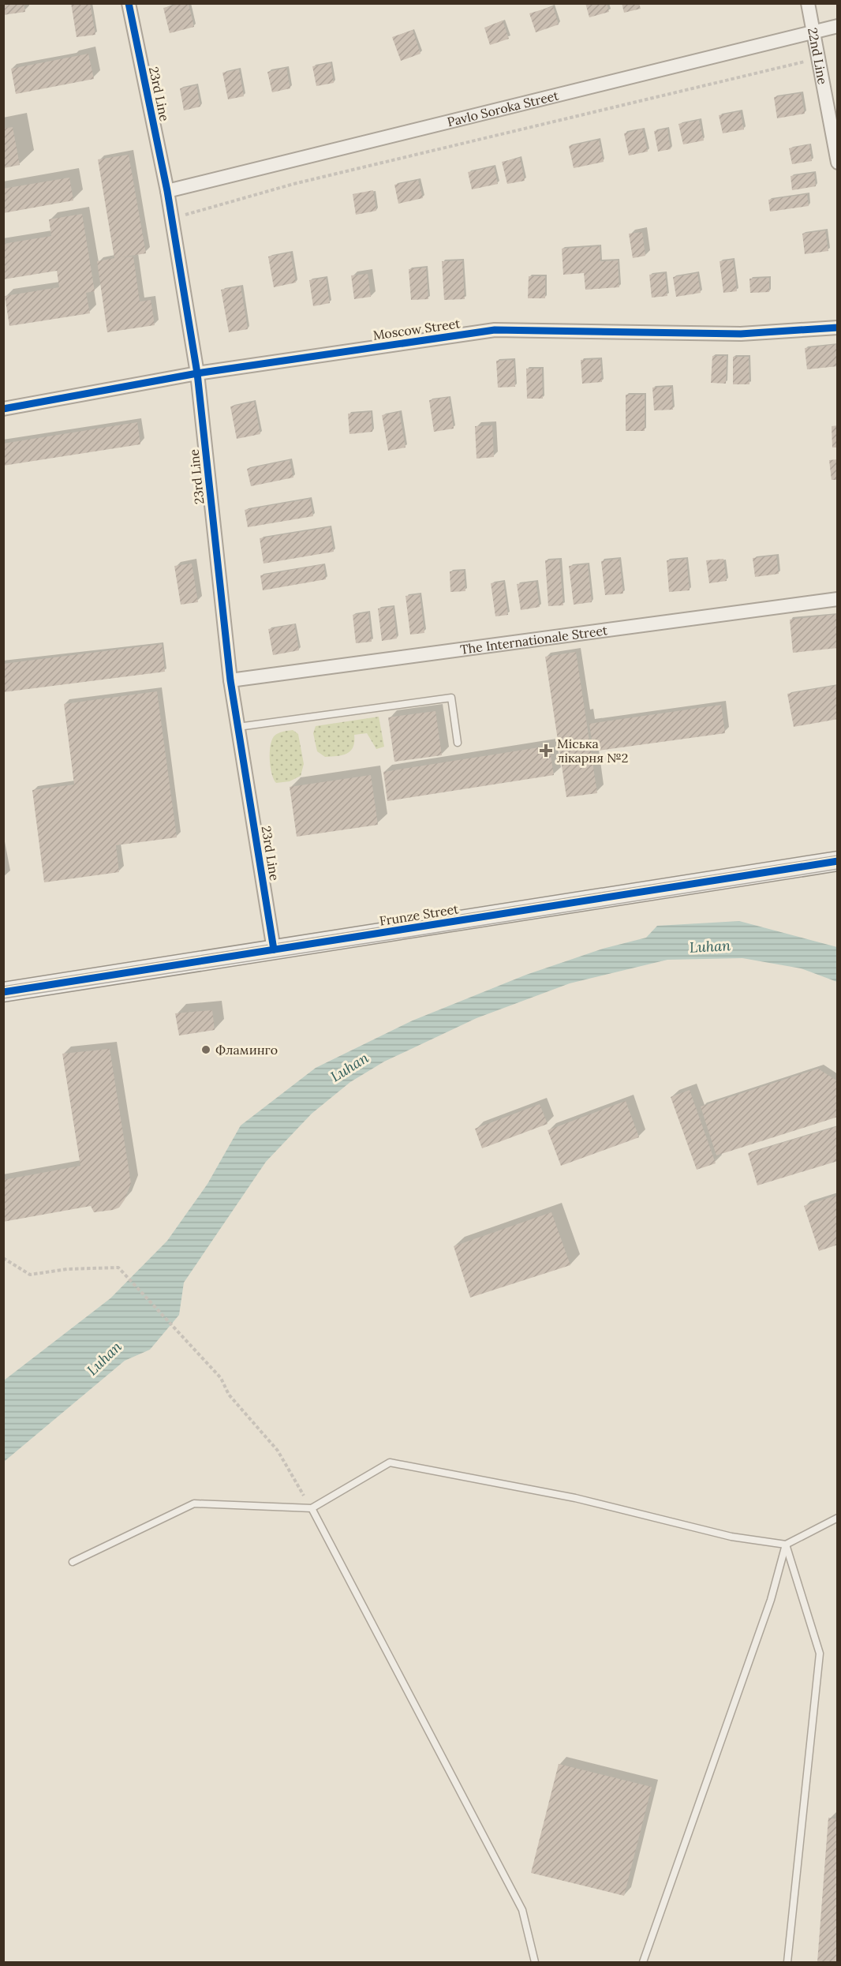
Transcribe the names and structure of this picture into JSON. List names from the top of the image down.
{
  "streets": {
    "street": [
      "22nd Line",
      "23rd Line",
      "Pavlo Soroka Street",
      "Moscow Street",
      "The Internationale Street",
      "Frunze Street"
    ]
  },
  "crossings": [
    ["22nd Line", "Pavlo Soroka Street"],
    ["23rd Line", "Pavlo Soroka Street"],
    ["23rd Line", "Moscow Street"],
    ["23rd Line", "The Internationale Street"],
    ["23rd Line", "Frunze Street"]
  ],
  "water": ["Luhan"],
  "places": {
    "health": ["Міська лікарня №2"],
    "other": ["Фламинго"]
  }
}
